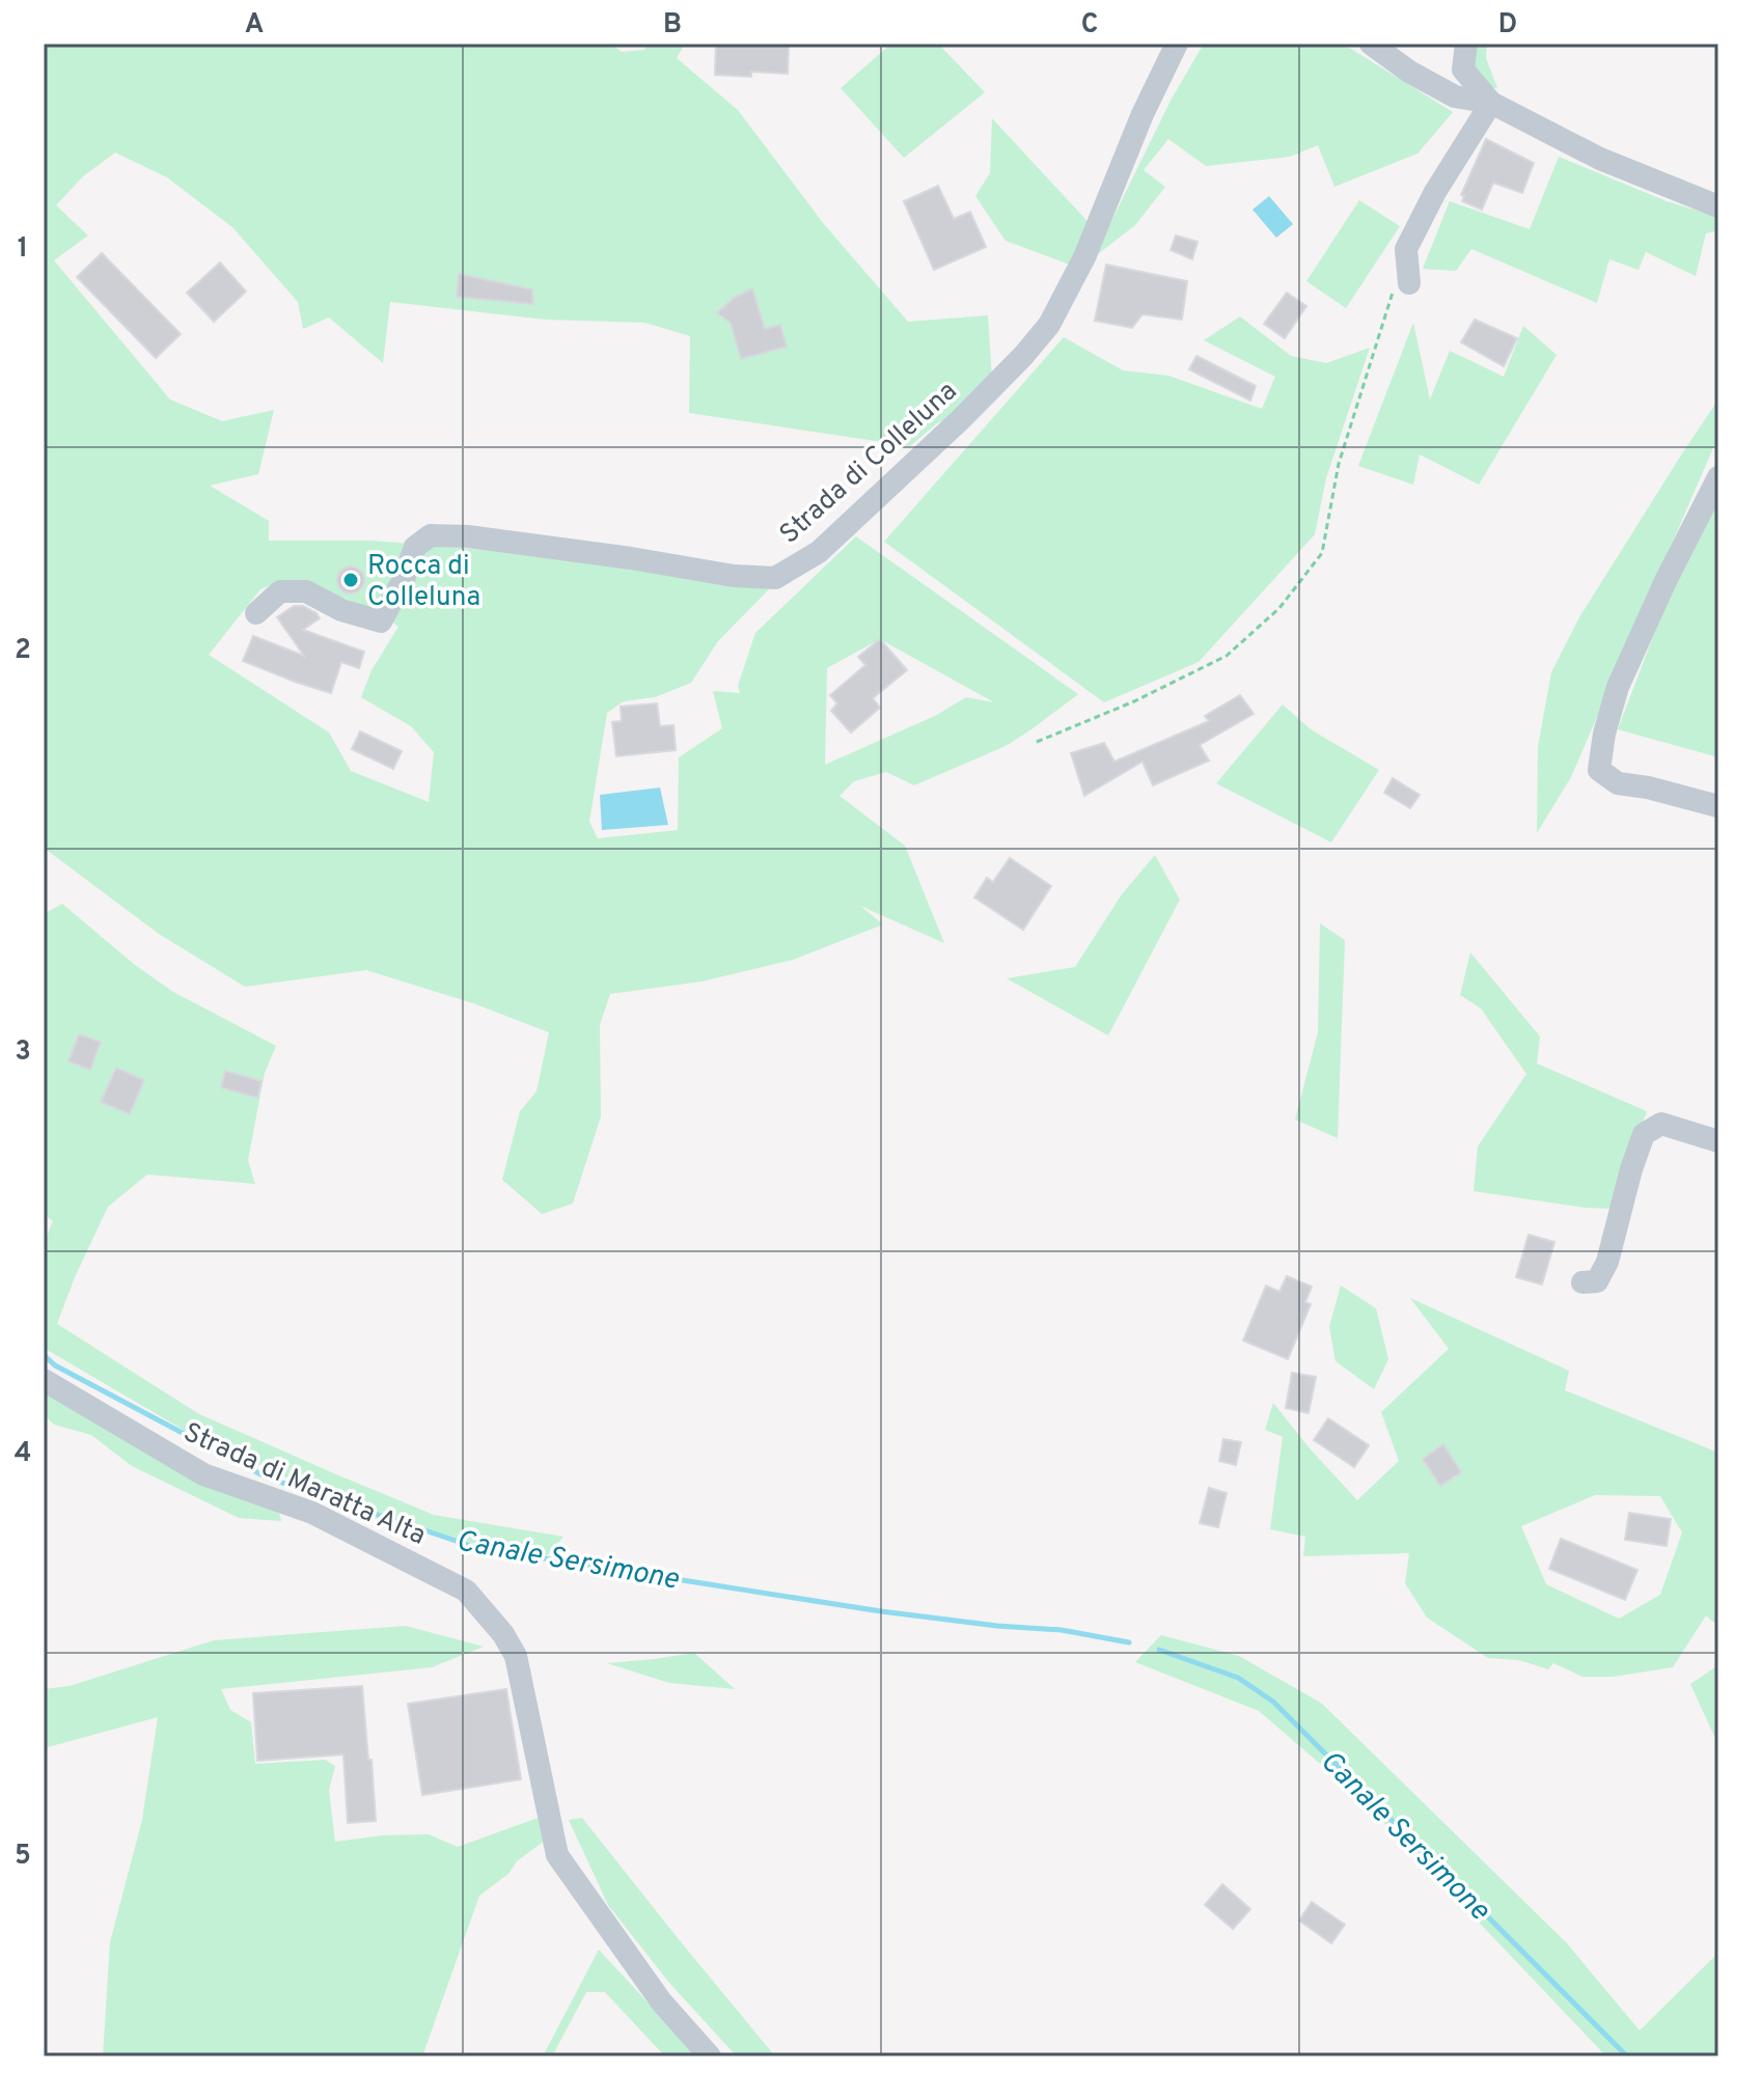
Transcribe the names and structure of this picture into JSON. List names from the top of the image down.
{
  "streets": {
    "street": ["Strada di Colleluna", "Strada di Maratta Alta"]
  },
  "water": ["Canale Sersimone"],
  "places": ["Rocca di Colleluna"],
  "grid": {
    "columns": [
      "A",
      "B",
      "C",
      "D"
    ],
    "rows": [
      "1",
      "2",
      "3",
      "4",
      "5"
    ]
  }
}
